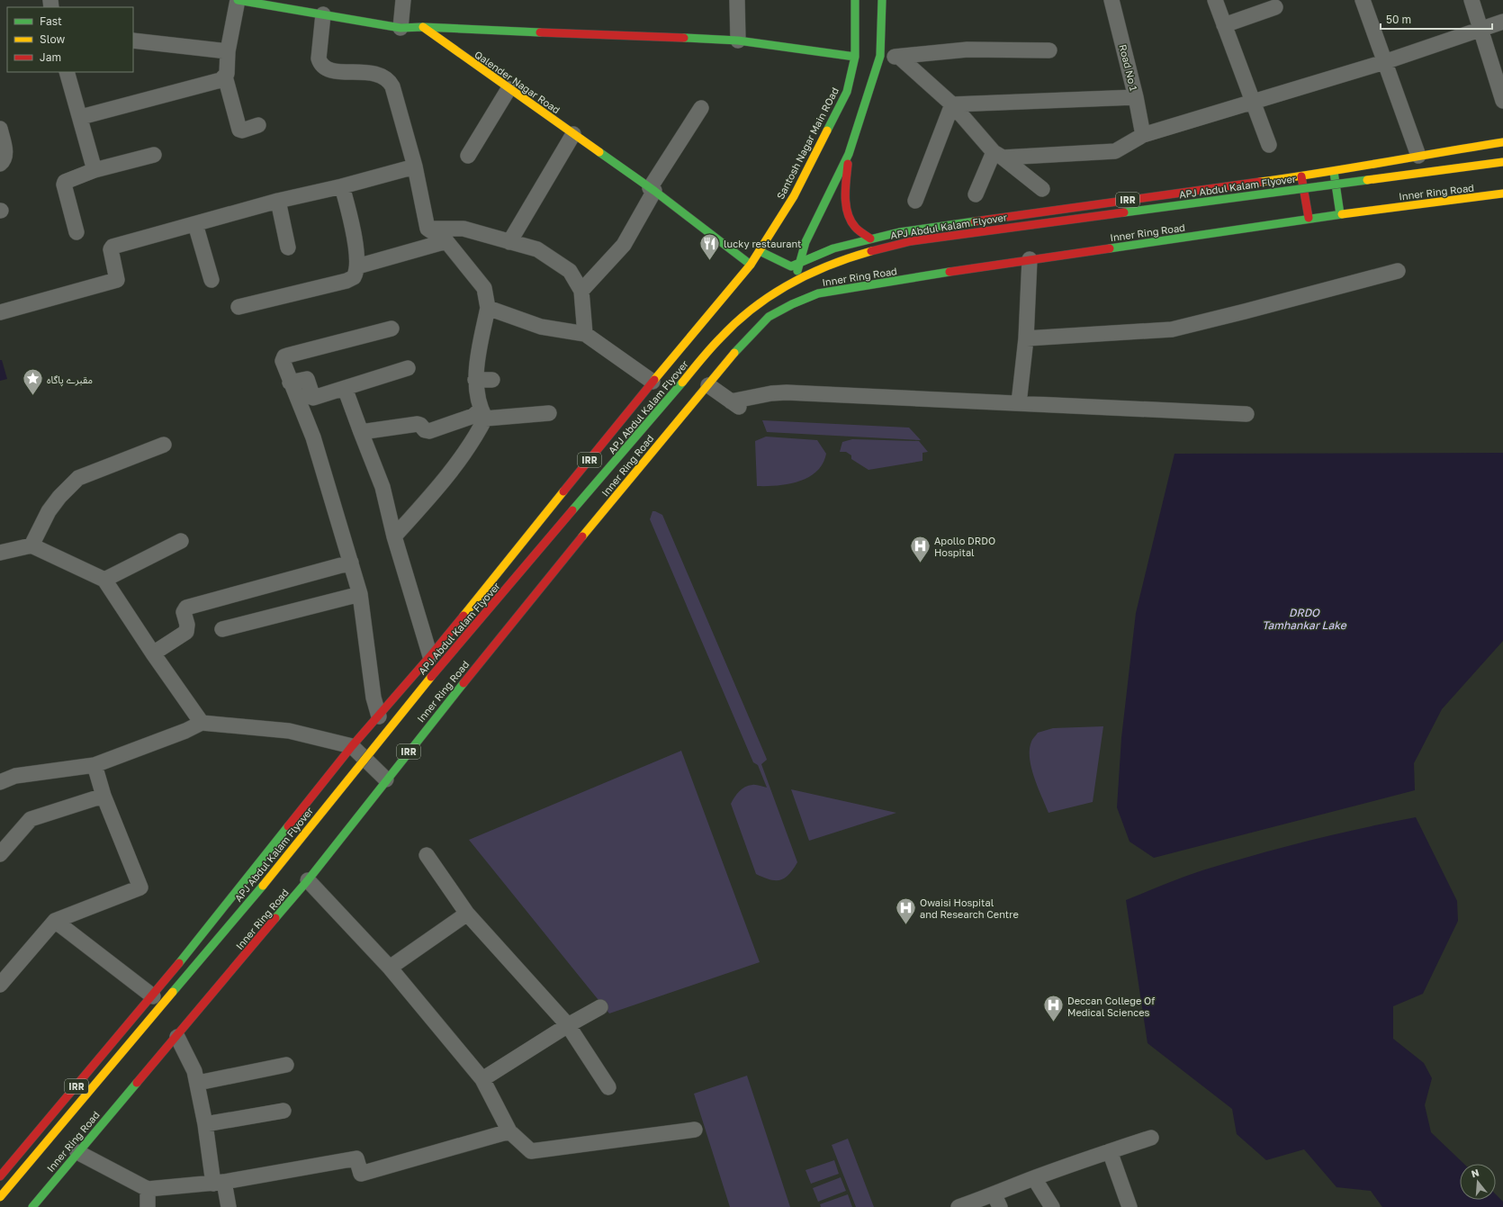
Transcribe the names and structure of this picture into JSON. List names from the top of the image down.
{
  "streets": {
    "main road": [
      "Qalender Nagar Road",
      "Santosh Nagar Main ROad",
      "APJ Abdul Kalam Flyover",
      "Inner Ring Road",
      "IRR"
    ],
    "street": ["Road No 1"]
  },
  "crossings": [
    ["Qalender Nagar Road", "Santosh Nagar Main ROad"],
    ["Qalender Nagar Road", "IRR"],
    ["Santosh Nagar Main ROad", "IRR"]
  ],
  "water": ["DRDO Tamhankar Lake"],
  "places": {
    "restaurant": ["lucky restaurant"],
    "place": ["مقبرے پاگاہ"],
    "hospital": ["Apollo DRDO Hospital", "Owaisi Hospital and Research Centre", "Deccan College Of Medical Sciences"]
  },
  "legend": ["Fast", "Slow", "Jam"],
  "scale_bar": "50 m",
  "north": "top"
}
